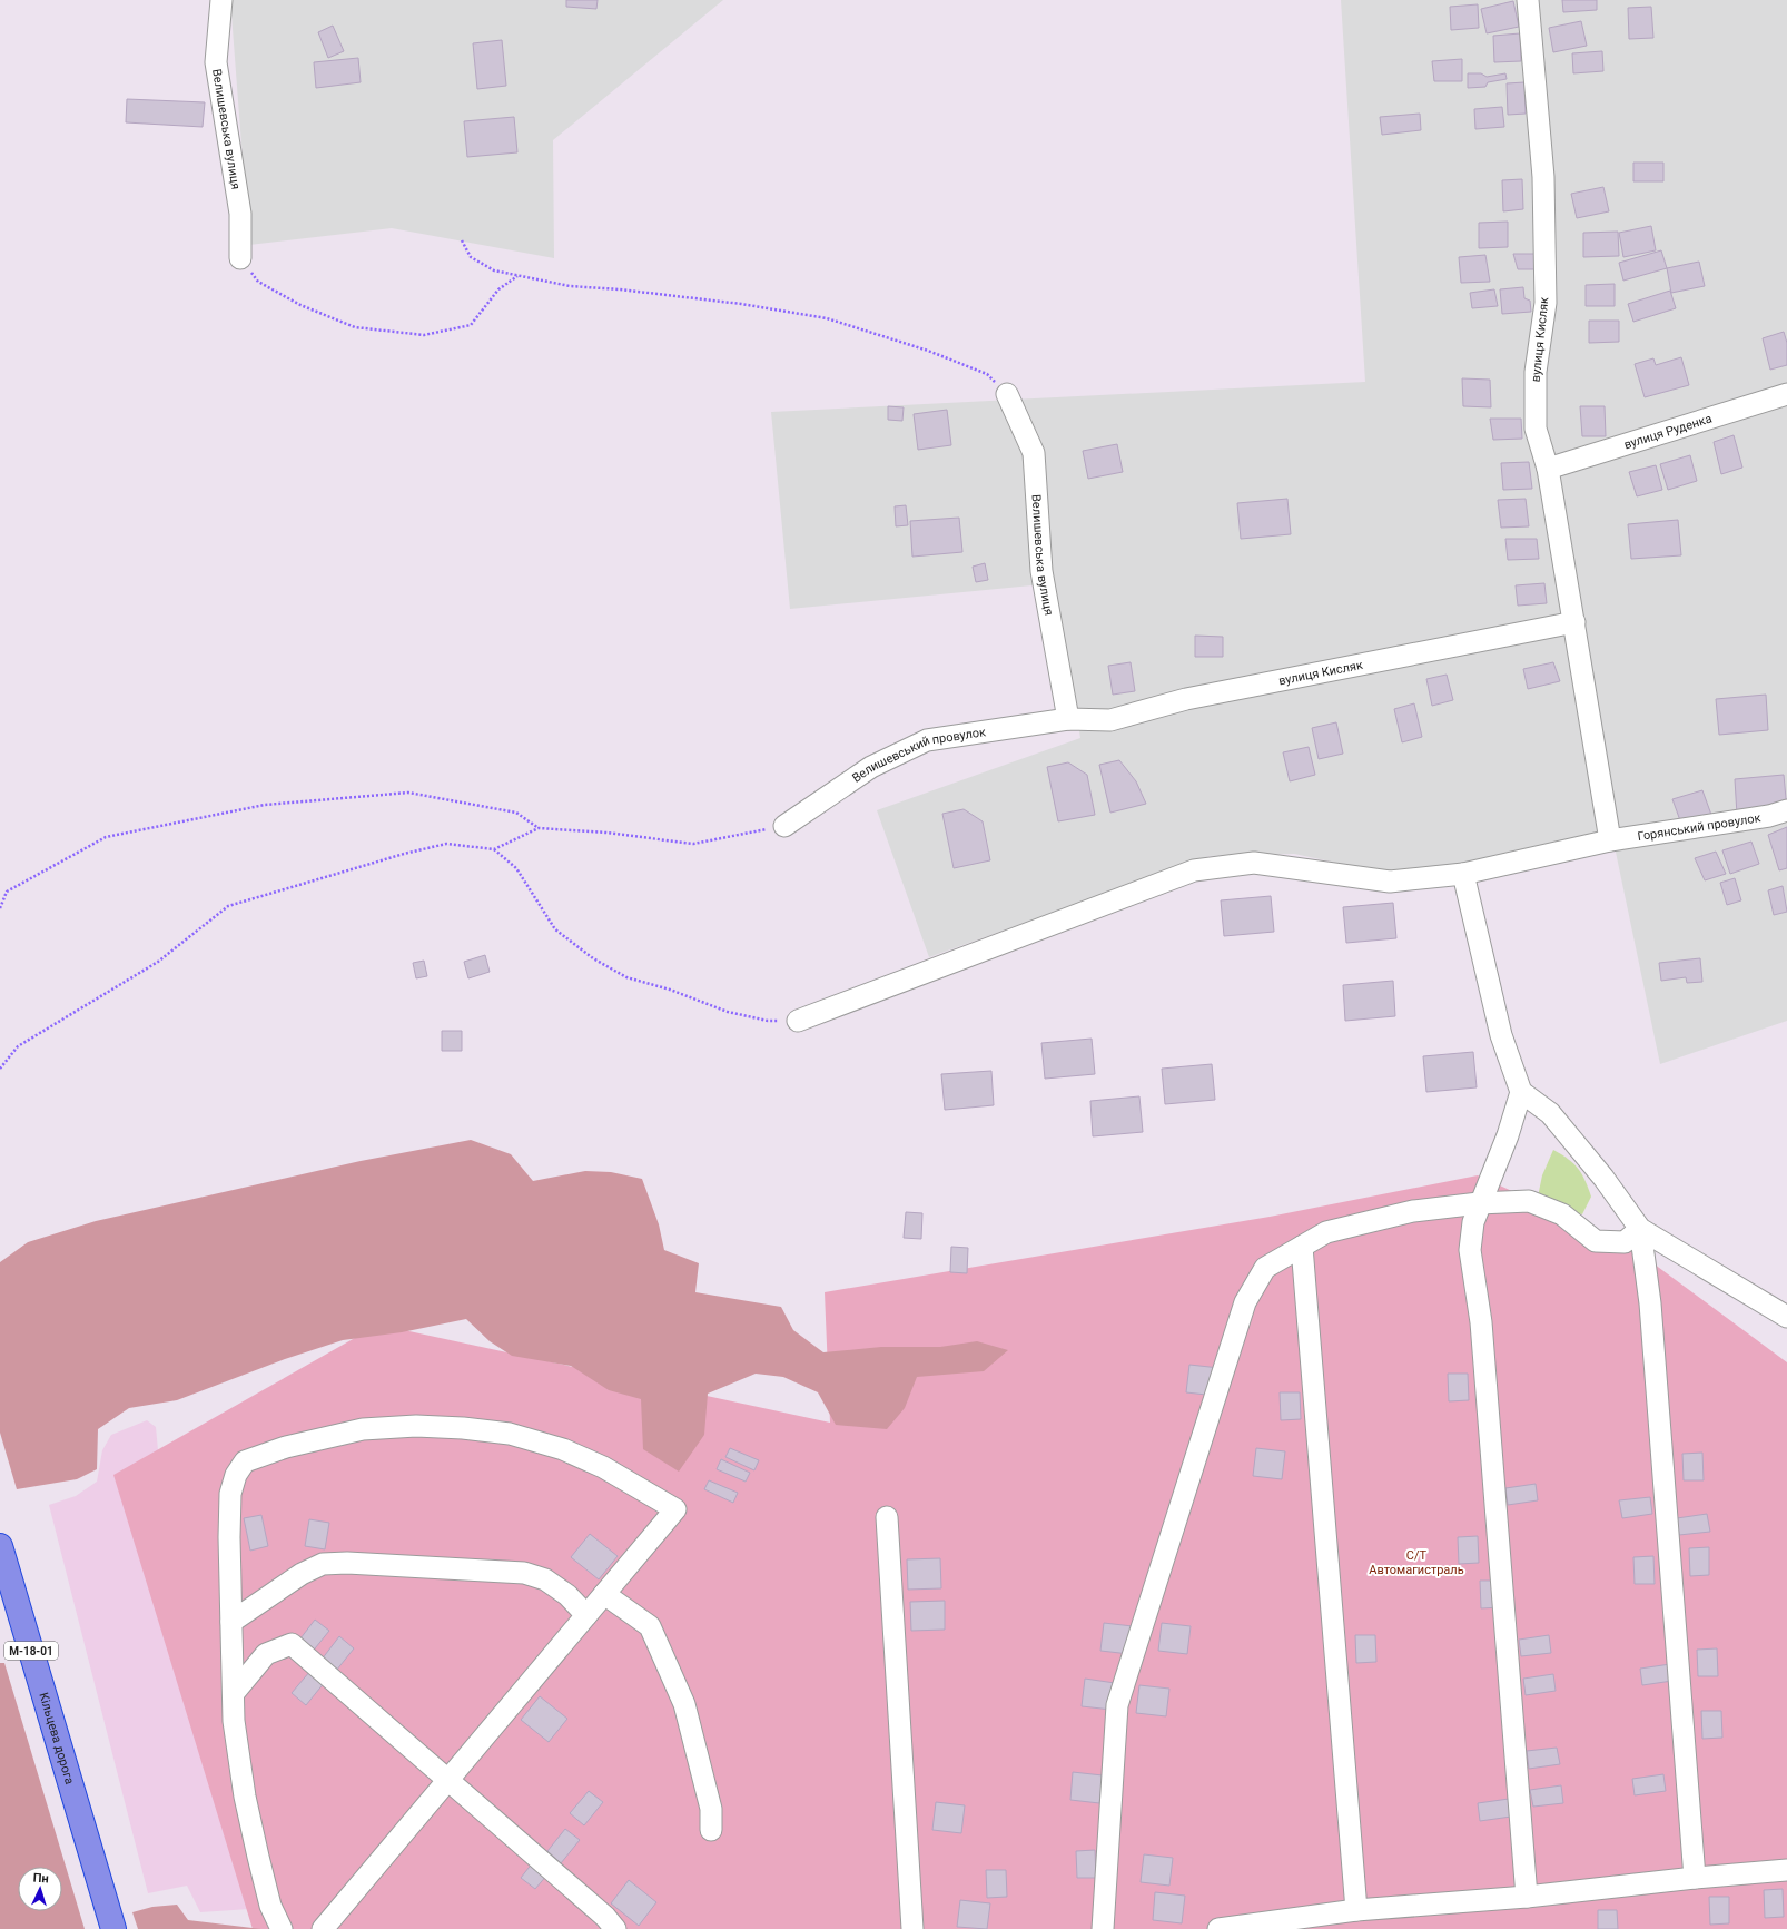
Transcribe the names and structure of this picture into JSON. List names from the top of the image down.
{
  "streets": {
    "highway": ["М-18-01", "Кільцева дорога"],
    "street": [
      "Велишевська вулиця",
      "вулиця Кисляк",
      "вулиця Руденка",
      "Велишевський провулок",
      "Горянський провулок"
    ]
  },
  "crossings": [
    ["Велишевська вулиця", "вулиця Кисляк"],
    ["Велишевська вулиця", "Велишевський провулок"],
    ["вулиця Кисляк", "вулиця Руденка"],
    ["вулиця Кисляк", "Велишевський провулок"],
    ["вулиця Кисляк", "Горянський провулок"]
  ],
  "parks": ["С/Т Автомагистраль"],
  "north": "top"
}
